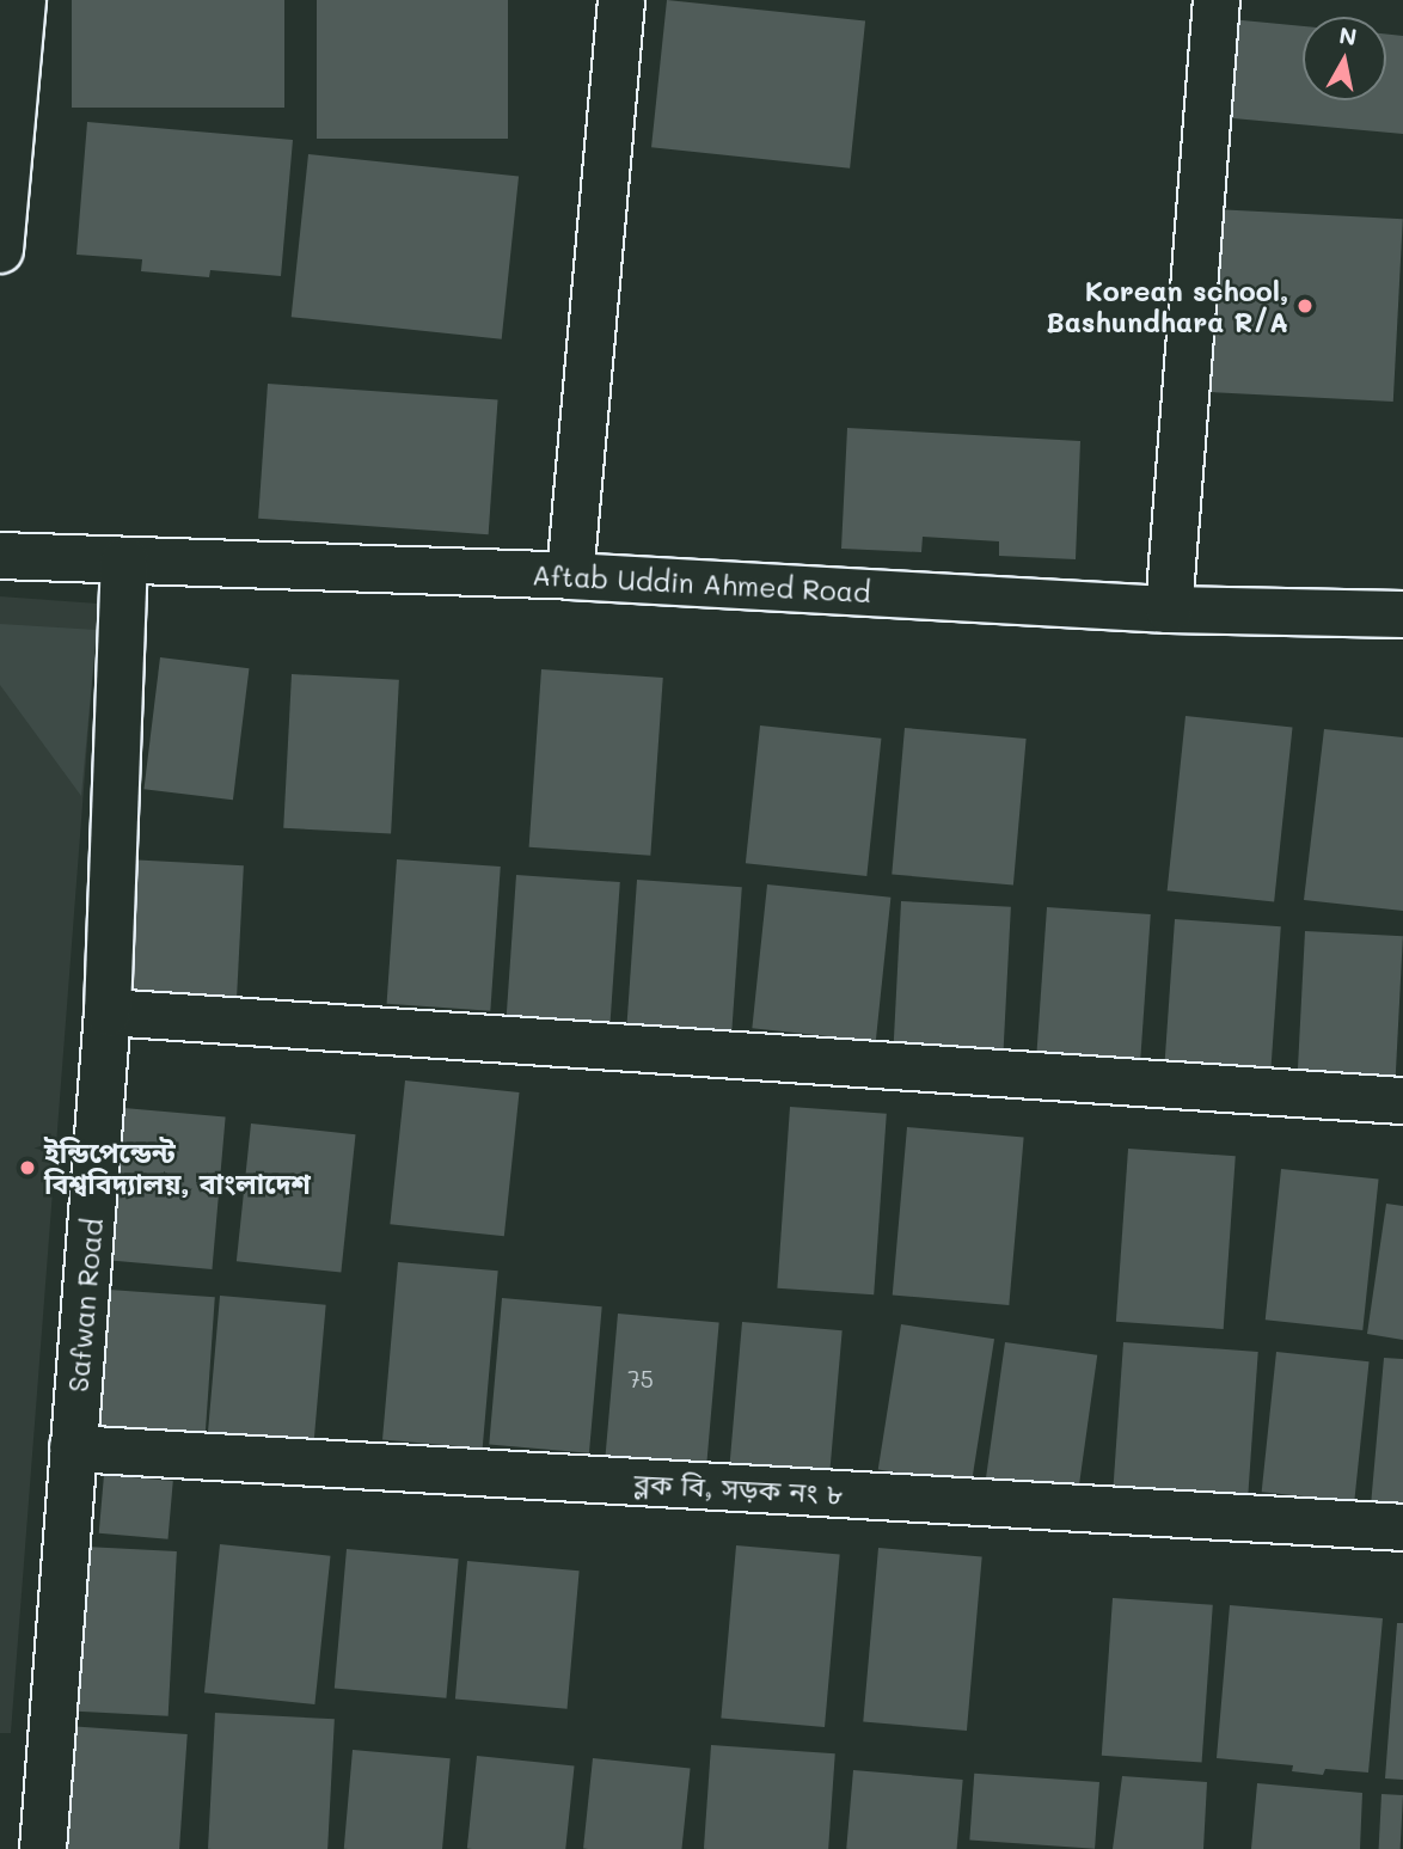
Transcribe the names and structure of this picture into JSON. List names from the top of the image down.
{
  "streets": {
    "street": ["Aftab Uddin Ahmed Road", "Safwan Road", "ব্লক বি, সড়ক নং ৮"]
  },
  "crossings": [
    ["Aftab Uddin Ahmed Road", "Safwan Road"],
    ["Safwan Road", "ব্লক বি, সড়ক নং ৮"]
  ],
  "places": ["Korean school, Bashundhara R/A", "ইন্ডিপেন্ডেন্ট বিশ্ববিদ্যালয়, বাংলাদেশ"],
  "house_numbers": ["75"],
  "north": "top"
}
